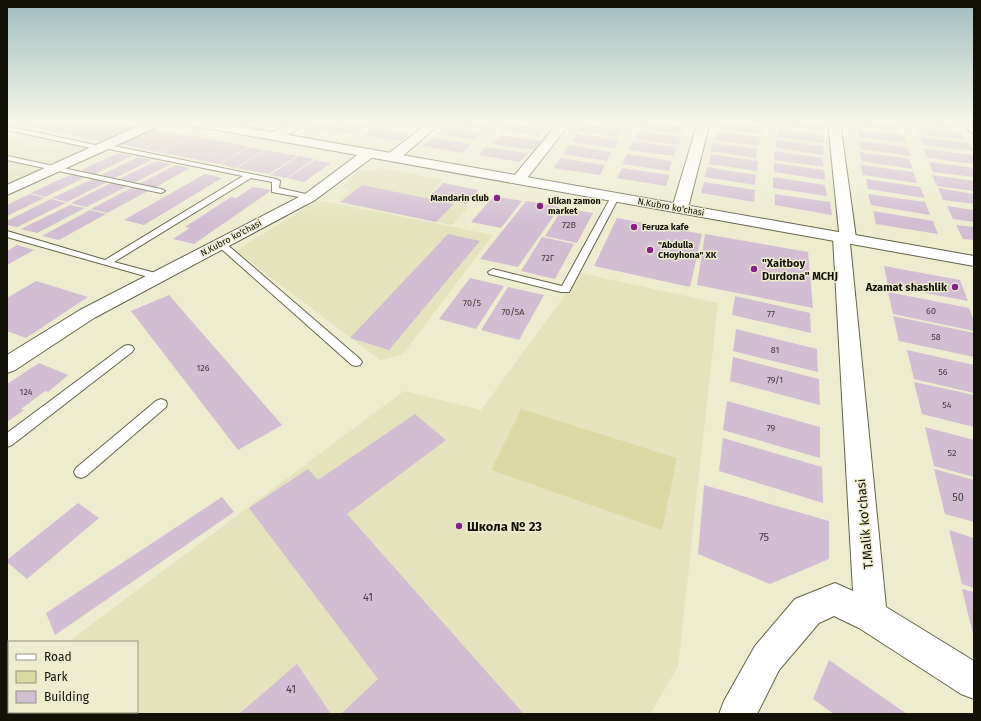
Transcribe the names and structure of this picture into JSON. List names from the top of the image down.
{
  "streets": {
    "street": ["N.Kubro ko'chasi", "T.Malik ko'chasi"]
  },
  "crossings": [
    ["N.Kubro ko'chasi", "T.Malik ko'chasi"]
  ],
  "places": [
    "Mandarin club",
    "Ulkan zamon market",
    "Feruza kafe",
    "\"Abdulla CHoyhona\" XK",
    "\"Xaitboy Durdona\" MCHJ",
    "Azamat shashlik",
    "Школа № 23"
  ],
  "house_numbers": [
    "72В",
    "72Г",
    "70/5",
    "60",
    "70/5А",
    "77",
    "58",
    "81",
    "126",
    "56",
    "79/1",
    "124",
    "54",
    "79",
    "52",
    "50",
    "75",
    "41",
    "41"
  ],
  "legend": ["Road", "Park", "Building"]
}
